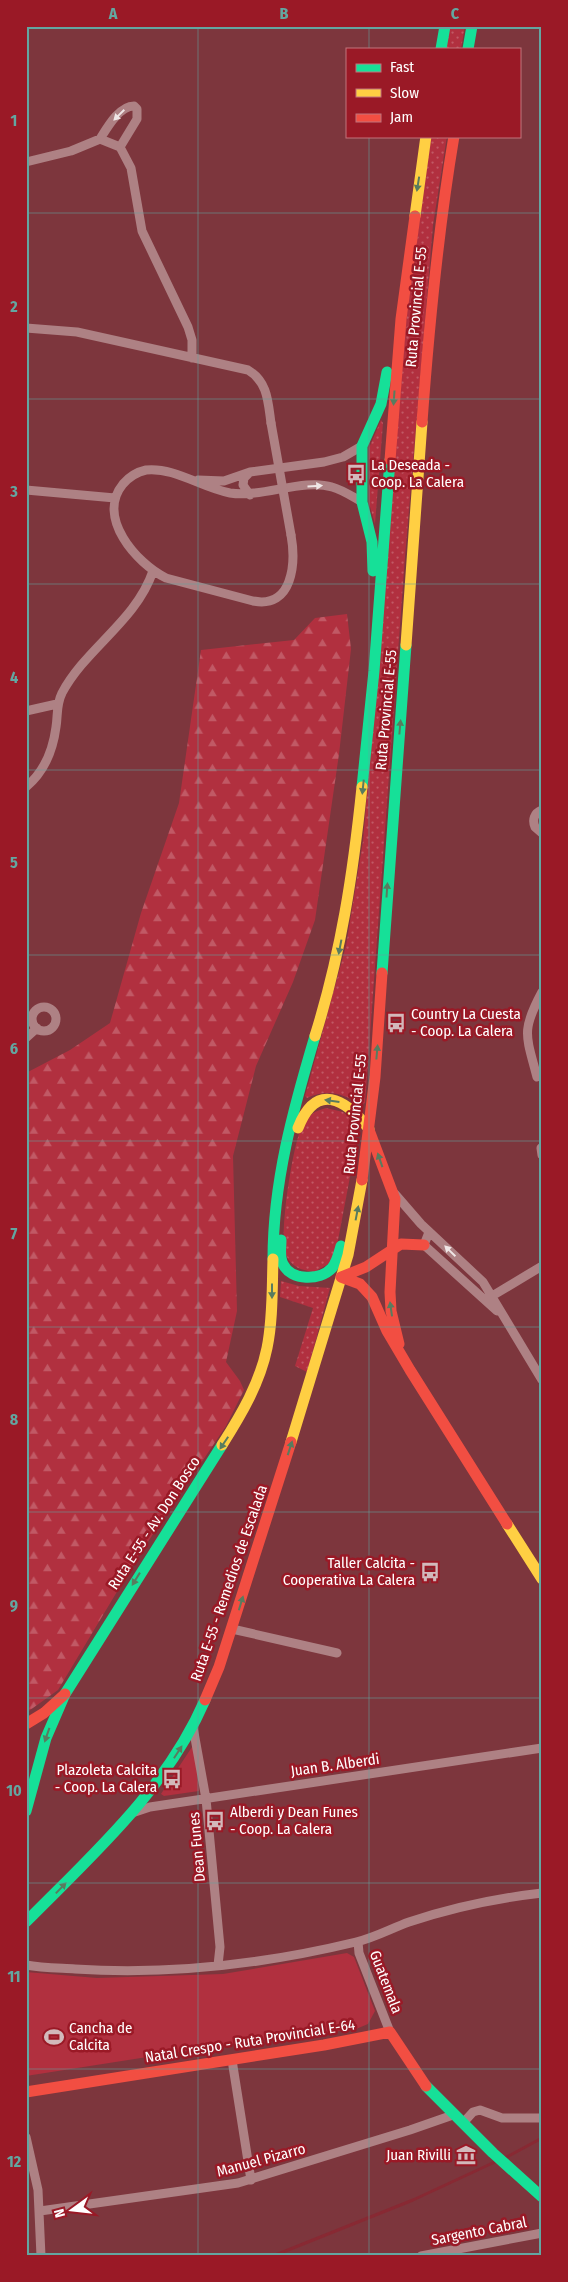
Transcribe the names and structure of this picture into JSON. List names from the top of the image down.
{
  "streets": {
    "main road": [
      "Ruta Provincial E-55",
      "Ruta E-55 - Av. Don Bosco",
      "Ruta E-55 - Remedios de Escalada",
      "Natal Crespo - Ruta Provincial E-64"
    ],
    "street": [
      "Juan B. Alberdi",
      "Dean Funes",
      "Guatemala",
      "Manuel Pizarro",
      "Sargento Cabral"
    ]
  },
  "crossings": [
    ["Ruta Provincial E-55", "Ruta E-55 - Av. Don Bosco"],
    ["Ruta Provincial E-55", "Ruta E-55 - Remedios de Escalada"],
    ["Ruta E-55 - Remedios de Escalada", "Juan B. Alberdi"],
    ["Ruta E-55 - Remedios de Escalada", "Dean Funes"],
    ["Juan B. Alberdi", "Dean Funes"],
    ["Guatemala", "Natal Crespo - Ruta Provincial E-64"]
  ],
  "one_way": ["Ruta E-55 - Av. Don Bosco", "Ruta E-55 - Remedios de Escalada"],
  "places": {
    "bus stop": [
      "La Deseada - Coop. La Calera",
      "Country La Cuesta - Coop. La Calera",
      "Taller Calcita - Cooperativa La Calera",
      "Plazoleta Calcita - Coop. La Calera",
      "Alberdi y Dean Funes - Coop. La Calera"
    ],
    "sports": ["Cancha de Calcita"],
    "museum": ["Juan Rivilli"]
  },
  "legend": ["Fast", "Slow", "Jam"],
  "north": "left",
  "grid": {
    "columns": ["A", "B", "C"],
    "rows": [
      "1",
      "2",
      "3",
      "4",
      "5",
      "6",
      "7",
      "8",
      "9",
      "10",
      "11",
      "12"
    ]
  }
}
